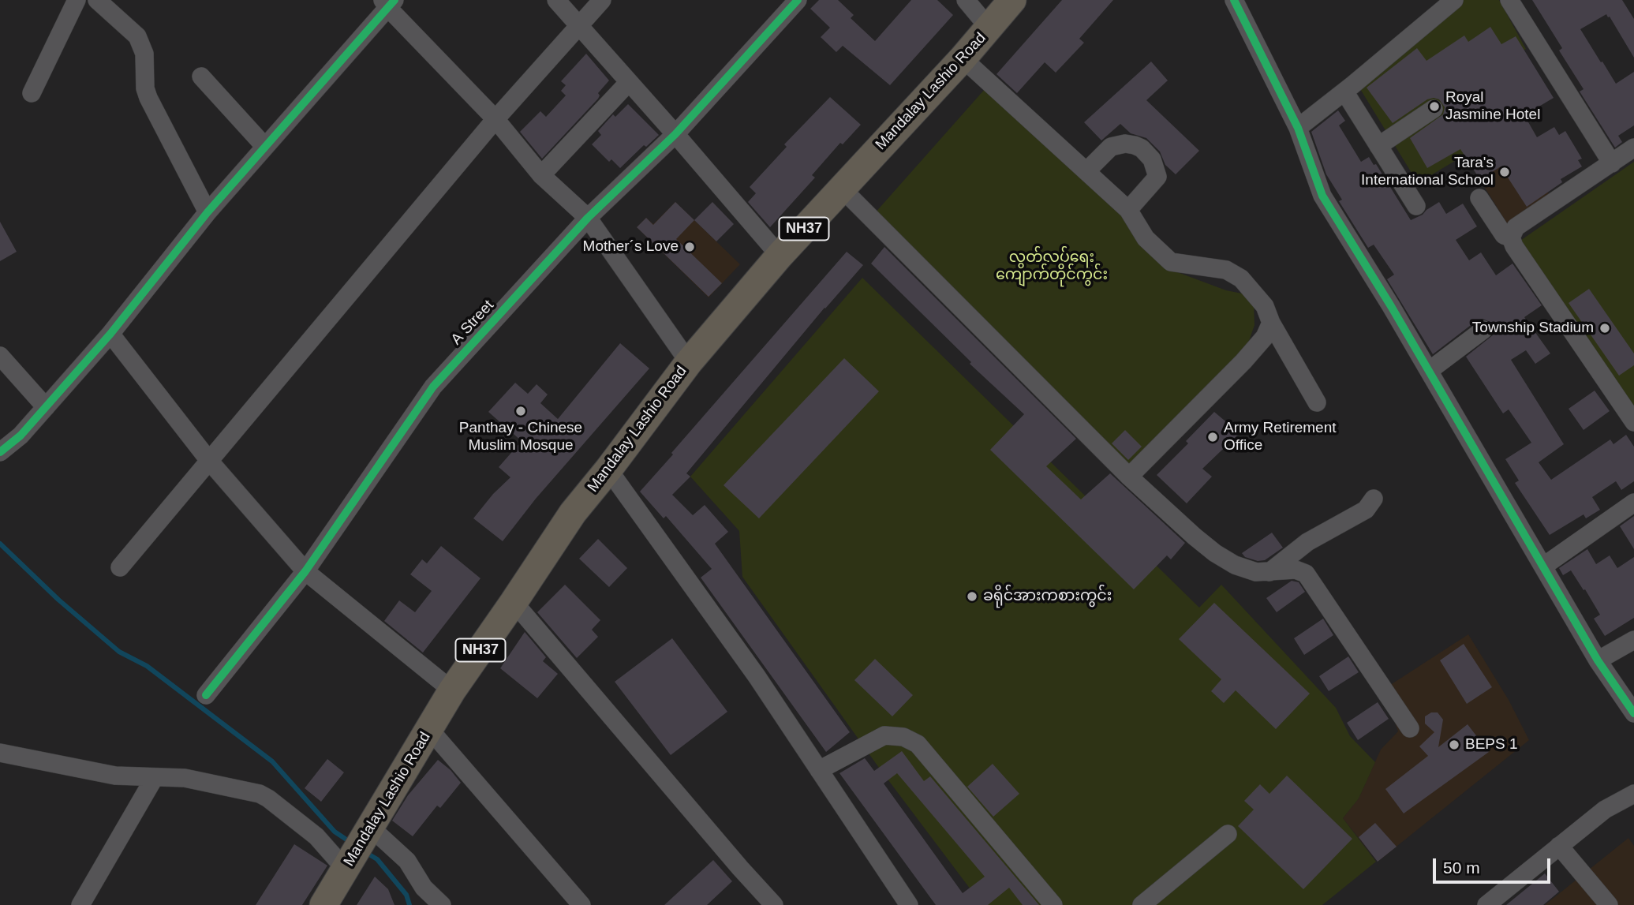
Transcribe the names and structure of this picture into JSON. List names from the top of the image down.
{
  "streets": {
    "highway": ["Mandalay Lashio Road", "NH37"],
    "street": ["A Street"]
  },
  "parks": ["လွတ်လပ်ရေး ကျောက်တိုင်ကွင်း"],
  "places": [
    "Royal Jasmine Hotel",
    "Tara's International School",
    "Mother´s Love",
    "Township Stadium",
    "Panthay - Chinese Muslim Mosque",
    "Army Retirement Office",
    "ခရိုင်အားကစားကွင်း",
    "BEPS 1"
  ],
  "scale_bar": "50 m"
}
